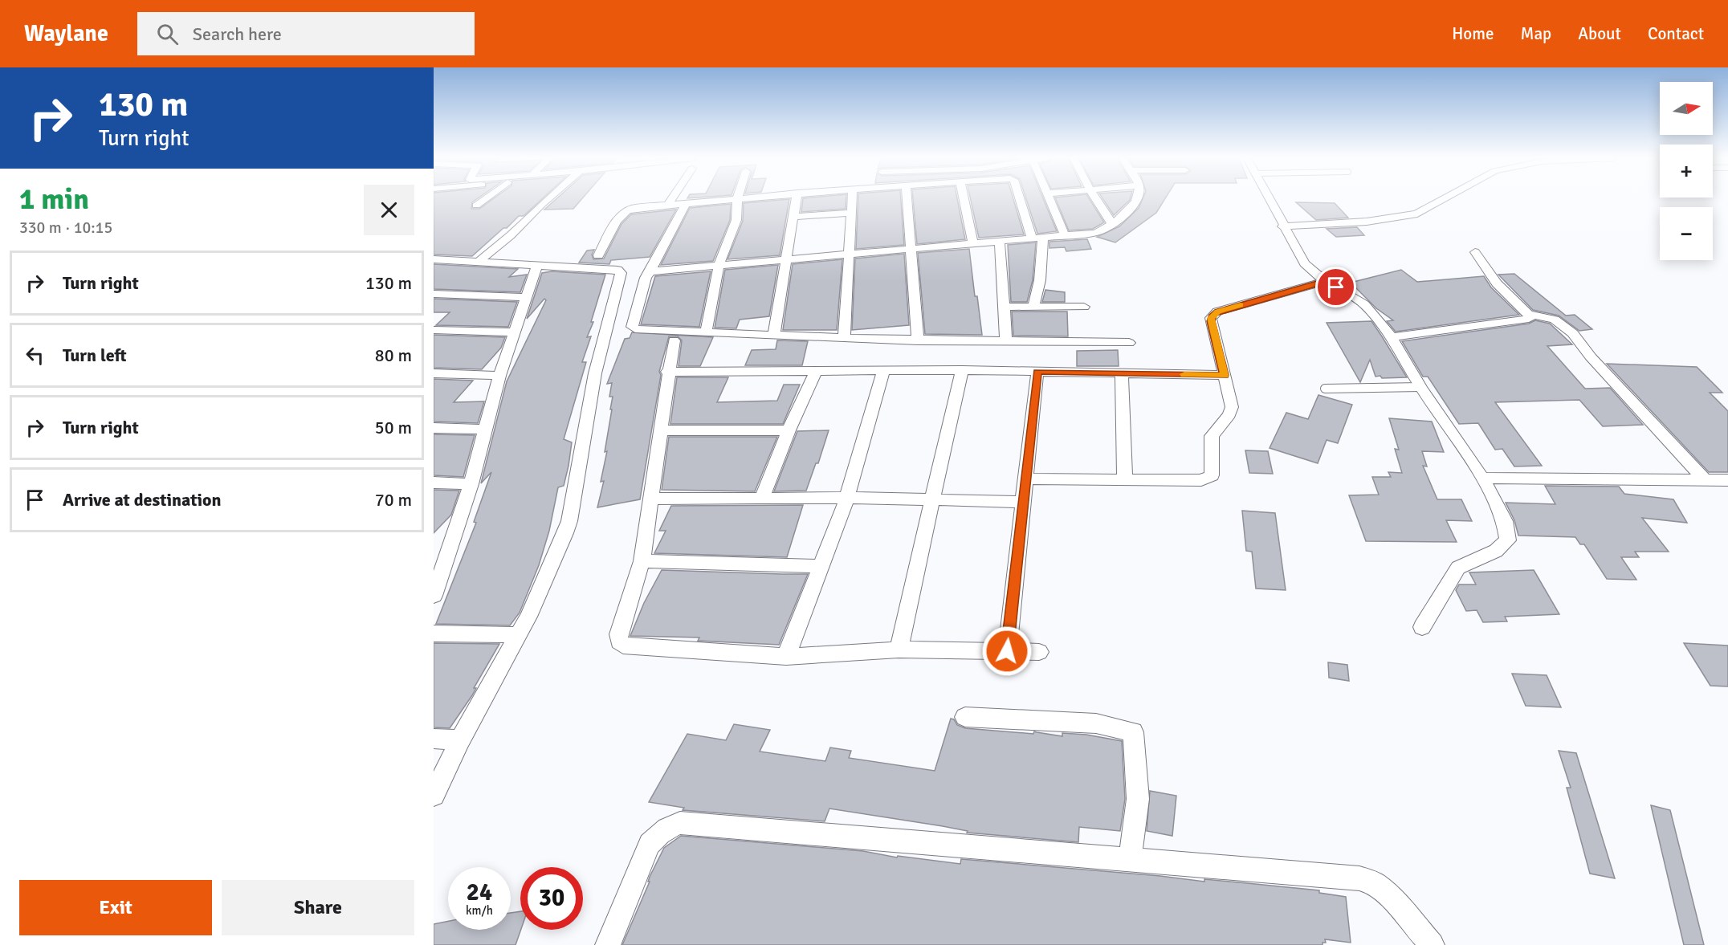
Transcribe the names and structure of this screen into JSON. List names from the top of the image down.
{
  "north": "right",
  "page": {
    "header": "Waylane",
    "search": "Search here",
    "nav": [
      "Home",
      "Map",
      "About",
      "Contact"
    ],
    "turn": ["130 m", "Turn right"],
    "map_buttons": ["+", "−"],
    "heading": ["1 min", "330 m · 10:15"],
    "list": [
      {
        "name": "Turn right",
        "value": "130 m"
      },
      {
        "name": "Turn left",
        "value": "80 m"
      },
      {
        "name": "Turn right",
        "value": "50 m"
      },
      {
        "name": "Arrive at destination",
        "value": "70 m"
      }
    ],
    "speed": "24 km/h",
    "limit": "30",
    "buttons": ["Exit", "Share"]
  }
}
